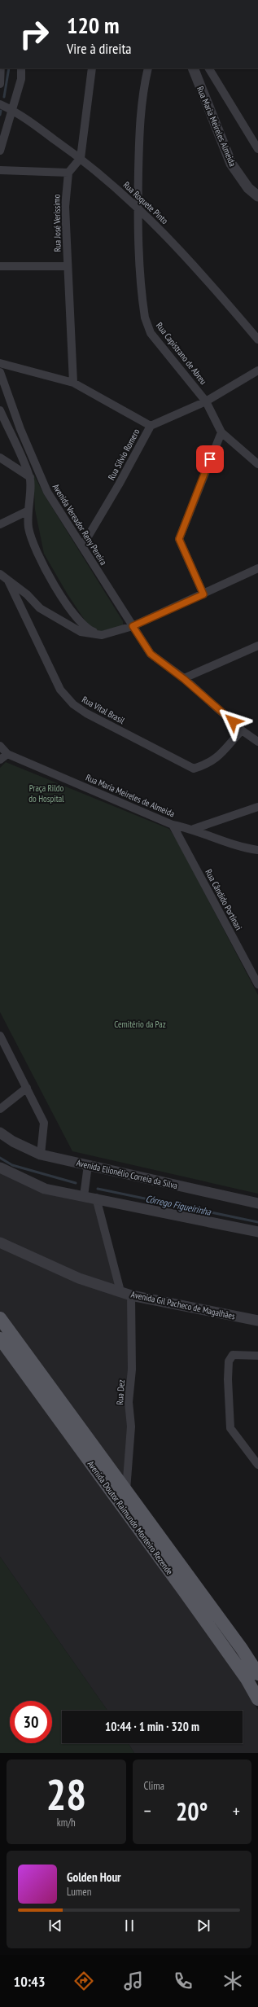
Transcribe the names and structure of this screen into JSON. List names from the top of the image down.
{
  "streets": {
    "main road": ["Avenida Doutor Raimundo Monteiro Rezende"],
    "street": [
      "Rua Maria Meireles Almeida",
      "Rua Roquete Pinto",
      "Rua José Veríssimo",
      "Rua Capistrano de Abreu",
      "Rua Sílvio Romero",
      "Avenida Vereador Reny Pereira",
      "Rua Vital Brasil",
      "Rua Maria Meireles de Almeida",
      "Rua Cândido Portinari",
      "Avenida Elionélio Correia da Silva",
      "Avenida Gil Pacheco de Magalhães",
      "Rua Dez"
    ]
  },
  "crossings": [
    ["Rua Roquete Pinto", "Rua Capistrano de Abreu"],
    ["Rua Capistrano de Abreu", "Rua Sílvio Romero"],
    ["Rua Sílvio Romero", "Avenida Vereador Reny Pereira"],
    ["Avenida Vereador Reny Pereira", "Rua Vital Brasil"],
    ["Rua Maria Meireles de Almeida", "Rua Cândido Portinari"],
    ["Avenida Gil Pacheco de Magalhães", "Rua Dez"],
    ["Rua Dez", "Avenida Doutor Raimundo Monteiro Rezende"]
  ],
  "water": ["Córrego Figueirinha"],
  "parks": ["Praça Rildo do Hospital", "Cemitério da Paz"],
  "page": {
    "turn": ["120 m", "Vire à direita"],
    "limit": "30",
    "trip": "10:44 · 1 min · 320 m",
    "tile": [
      ["28", "km/h"],
      "Clima"
    ],
    "heat": ["−", "20°", "+"],
    "song": ["Golden Hour", "Lumen"],
    "tabs": "10:43"
  }
}
